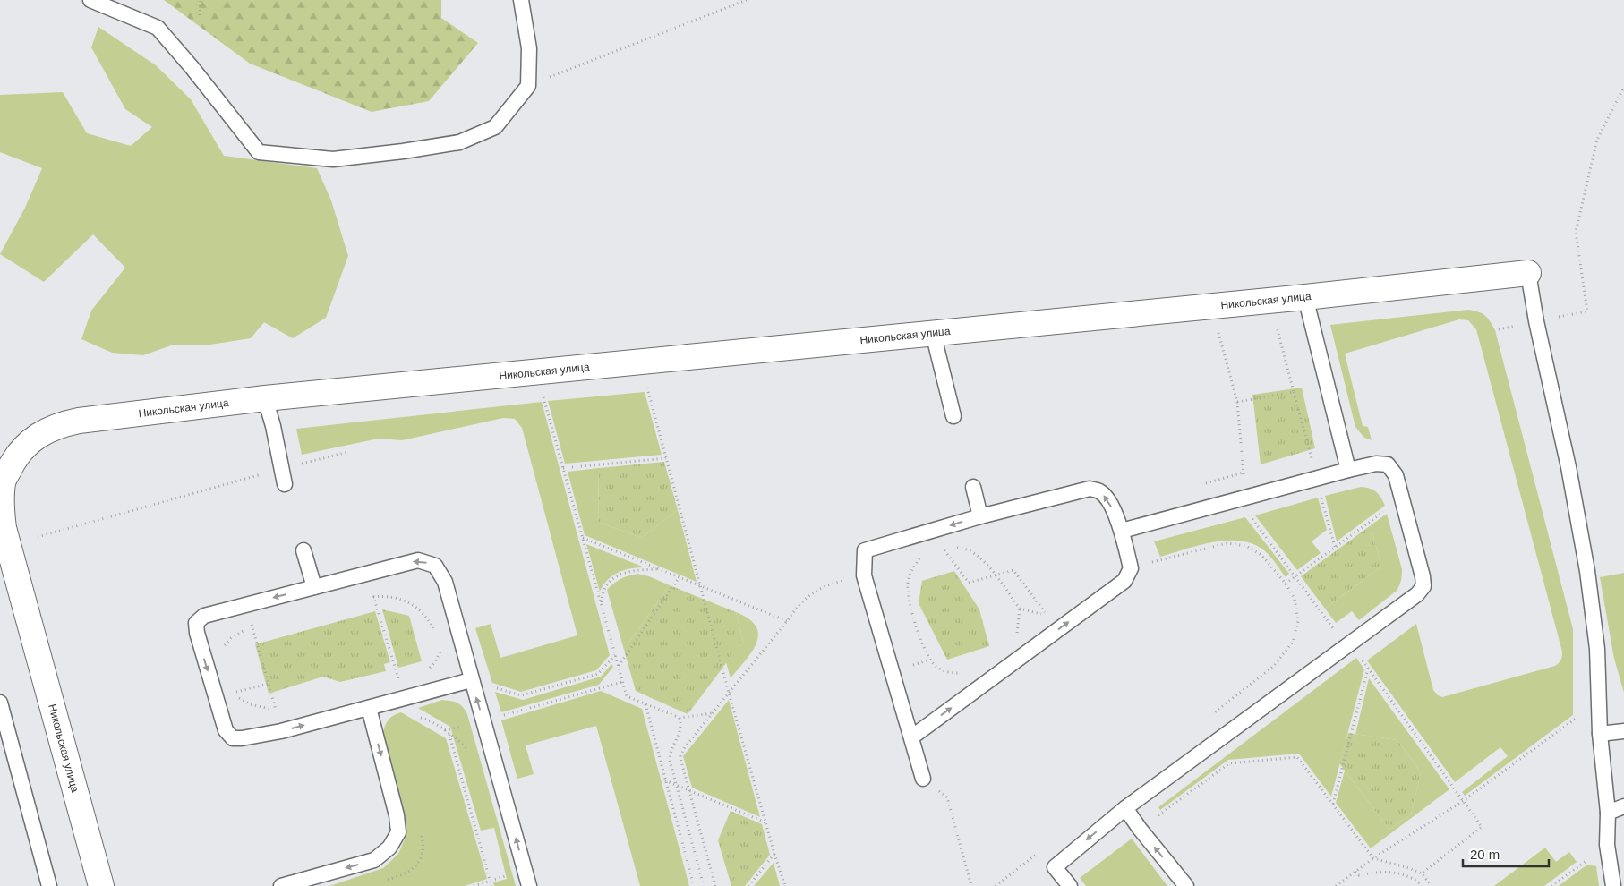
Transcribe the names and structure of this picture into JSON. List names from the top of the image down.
{
  "streets": {
    "street": ["Никольская улица"]
  },
  "scale_bar": "20 m"
}
